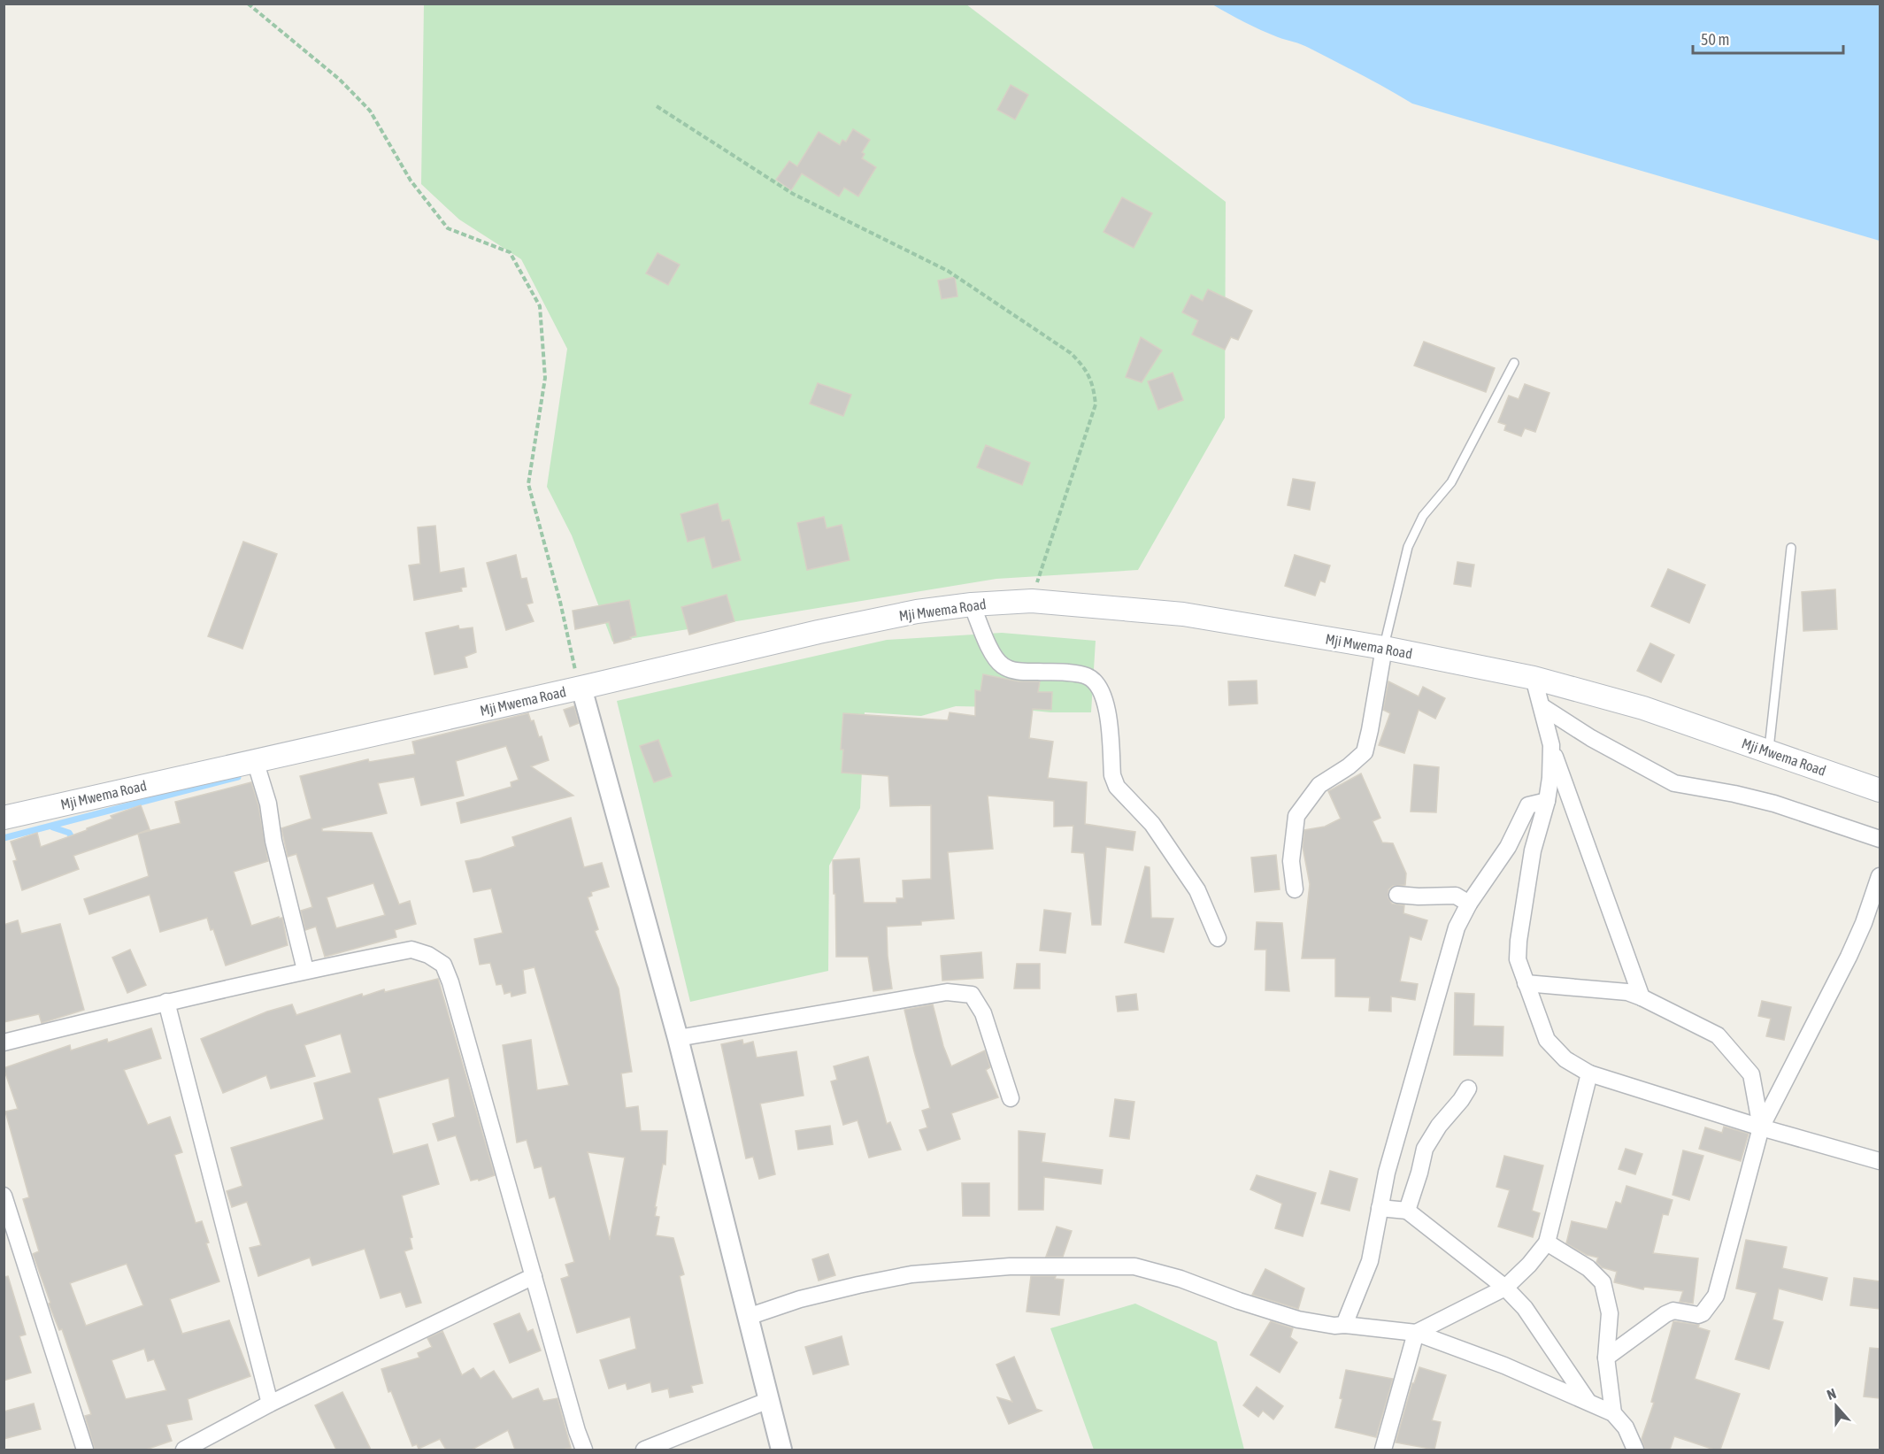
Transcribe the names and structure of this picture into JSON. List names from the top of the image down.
{
  "streets": {
    "main road": ["Mji Mwema Road"]
  },
  "scale_bar": "50 m",
  "north": "top"
}
